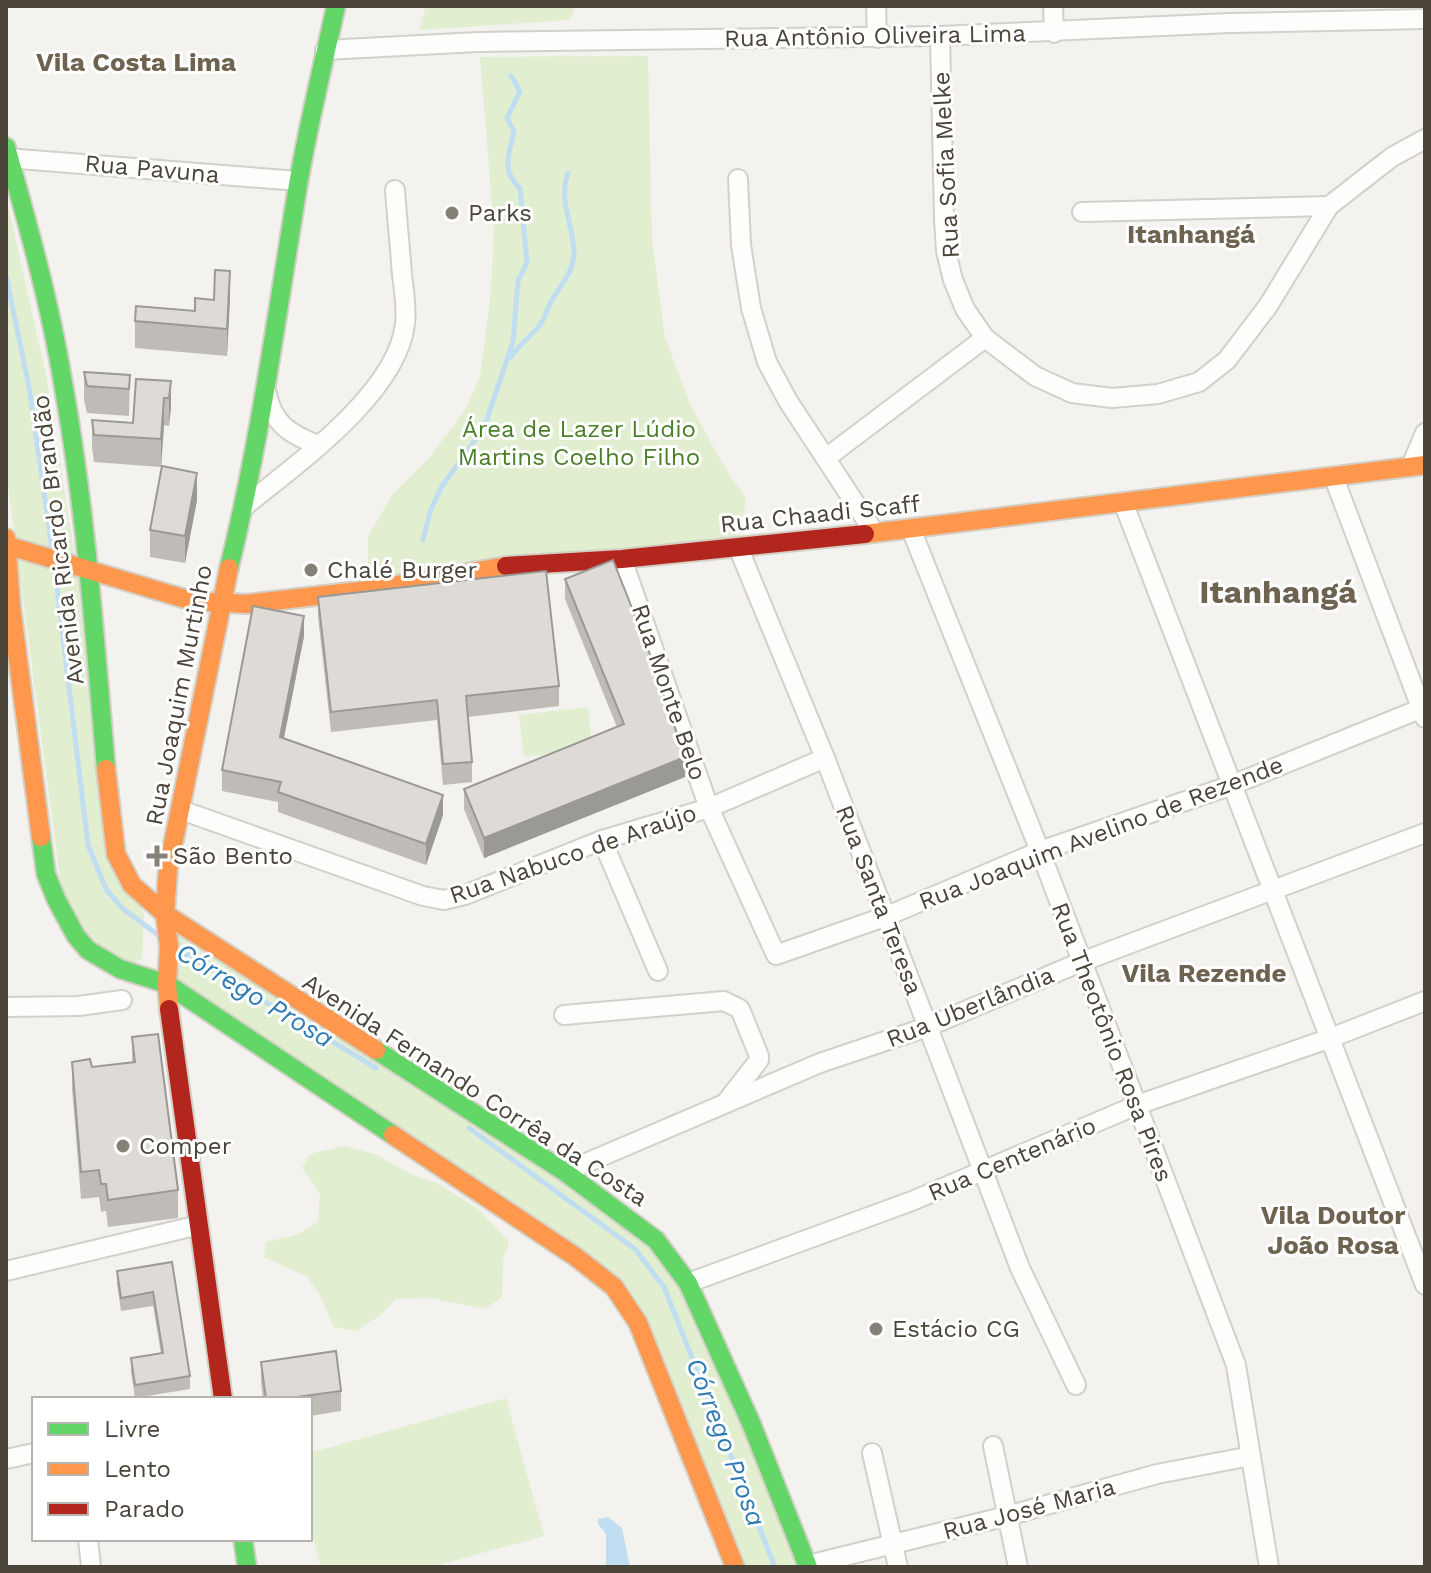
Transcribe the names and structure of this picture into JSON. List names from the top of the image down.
{
  "streets": {
    "main road": [
      "Rua Chaadi Scaff",
      "Avenida Ricardo Brandão",
      "Rua Joaquim Murtinho",
      "Avenida Fernando Corrêa da Costa"
    ],
    "street": [
      "Rua Antônio Oliveira Lima",
      "Rua Sofia Melke",
      "Rua Pavuna",
      "Rua Monte Belo",
      "Rua Joaquim Avelino de Rezende",
      "Rua Nabuco de Araújo",
      "Rua Santa Teresa",
      "Rua Uberlândia",
      "Rua Theotônio Rosa Pires",
      "Rua Centenário",
      "Rua José Maria"
    ]
  },
  "crossings": [
    ["Rua Antônio Oliveira Lima", "Rua Sofia Melke"],
    ["Rua Antônio Oliveira Lima", "Rua Joaquim Murtinho"],
    ["Rua Pavuna", "Avenida Ricardo Brandão"],
    ["Rua Pavuna", "Rua Joaquim Murtinho"],
    ["Rua Chaadi Scaff", "Avenida Ricardo Brandão"],
    ["Rua Chaadi Scaff", "Rua Monte Belo"],
    ["Rua Chaadi Scaff", "Rua Joaquim Murtinho"],
    ["Rua Chaadi Scaff", "Rua Santa Teresa"],
    ["Rua Chaadi Scaff", "Rua Theotônio Rosa Pires"],
    ["Avenida Ricardo Brandão", "Rua Joaquim Murtinho"],
    ["Avenida Ricardo Brandão", "Avenida Fernando Corrêa da Costa"],
    ["Rua Monte Belo", "Rua Joaquim Avelino de Rezende"],
    ["Rua Monte Belo", "Rua Nabuco de Araújo"],
    ["Rua Joaquim Murtinho", "Rua Nabuco de Araújo"],
    ["Rua Joaquim Murtinho", "Avenida Fernando Corrêa da Costa"],
    ["Rua Joaquim Avelino de Rezende", "Rua Santa Teresa"],
    ["Rua Joaquim Avelino de Rezende", "Rua Theotônio Rosa Pires"],
    ["Rua Nabuco de Araújo", "Rua Santa Teresa"],
    ["Rua Santa Teresa", "Rua Uberlândia"],
    ["Rua Santa Teresa", "Rua Centenário"],
    ["Rua Uberlândia", "Rua Theotônio Rosa Pires"],
    ["Rua Uberlândia", "Avenida Fernando Corrêa da Costa"],
    ["Rua Theotônio Rosa Pires", "Rua Centenário"],
    ["Rua Theotônio Rosa Pires", "Rua José Maria"],
    ["Avenida Fernando Corrêa da Costa", "Rua Centenário"],
    ["Avenida Fernando Corrêa da Costa", "Rua José Maria"]
  ],
  "districts": [
    "Vila Costa Lima",
    "Itanhangá",
    "Itanhangá",
    "Vila Rezende",
    "Vila Doutor João Rosa"
  ],
  "water": ["Córrego Prosa"],
  "parks": ["Área de Lazer Lúdio Martins Coelho Filho"],
  "places": {
    "other": [
      "Parks",
      "Chalé Burger",
      "Comper",
      "Estácio CG"
    ],
    "health": ["São Bento"]
  },
  "legend": ["Livre", "Lento", "Parado"]
}
